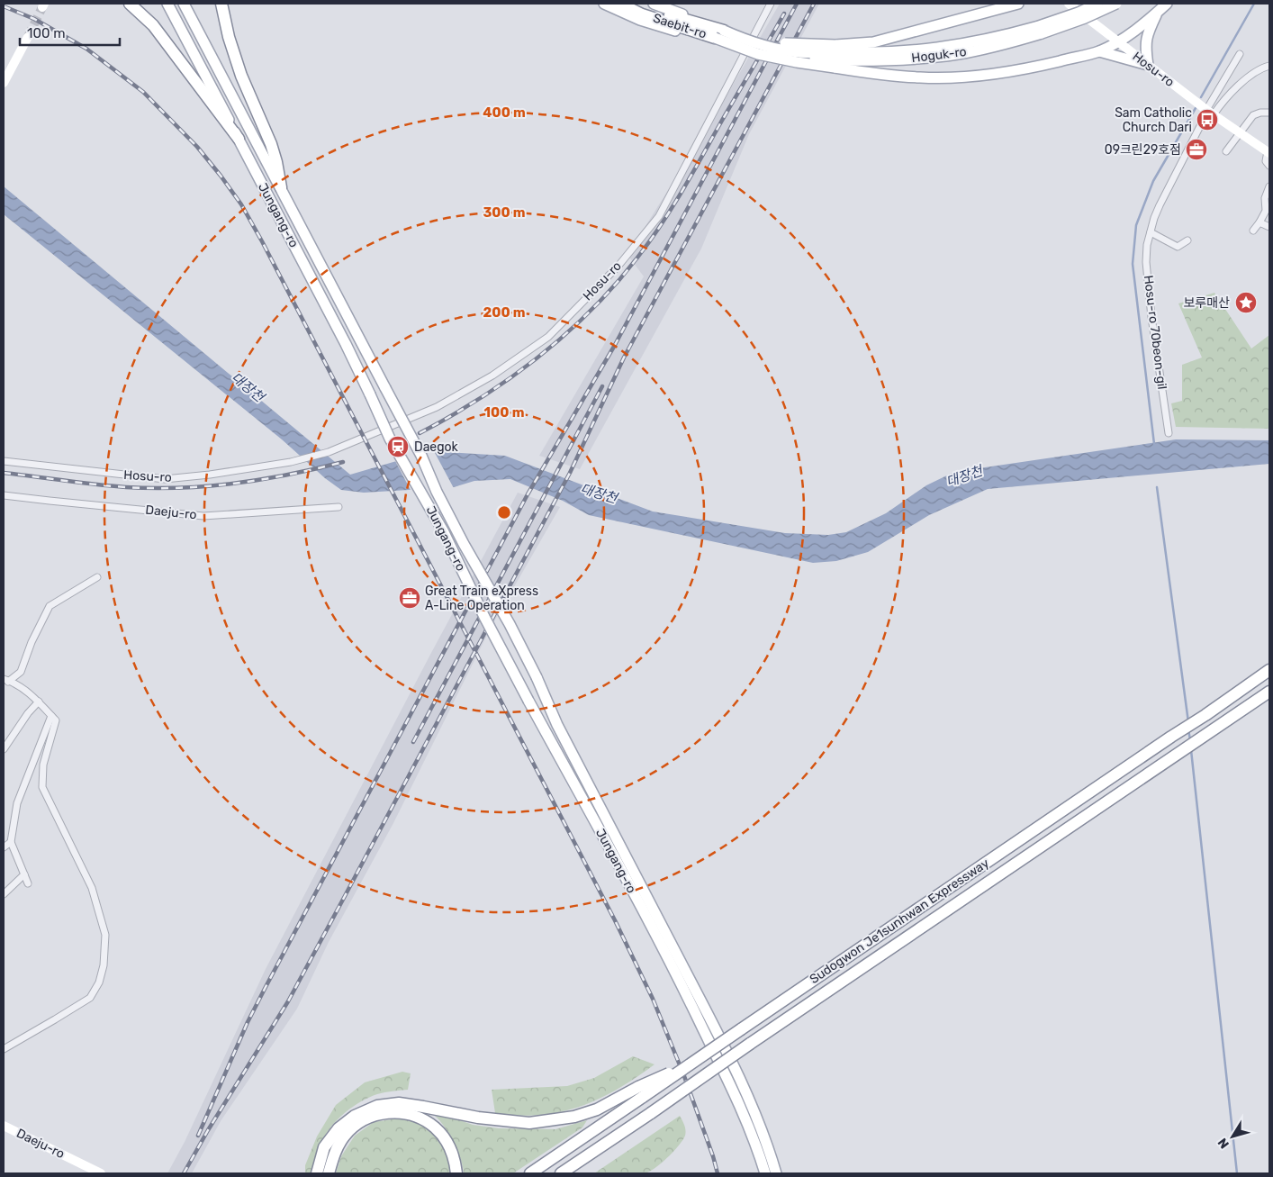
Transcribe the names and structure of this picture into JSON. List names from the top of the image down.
{
  "streets": {
    "highway": ["Saebit-ro", "Sudogwon Je1sunhwan Expressway"],
    "main road": [
      "Hoguk-ro",
      "Hosu-ro",
      "Jungang-ro",
      "Daeju-ro"
    ],
    "street": ["Hosu-ro 70beon-gil"]
  },
  "crossings": [
    ["Hosu-ro", "Hosu-ro 70beon-gil"]
  ],
  "water": ["대장천"],
  "places": {
    "bus stop": ["Sam Catholic Church Dari"],
    "office": ["09크린29호점", "Great Train eXpress A-Line Operation"],
    "place": ["보루매산"],
    "station": ["Daegok"]
  },
  "scale_bar": "100 m",
  "north": "bottom left",
  "rings": [
    "400 m",
    "300 m",
    "200 m",
    "100 m"
  ]
}
